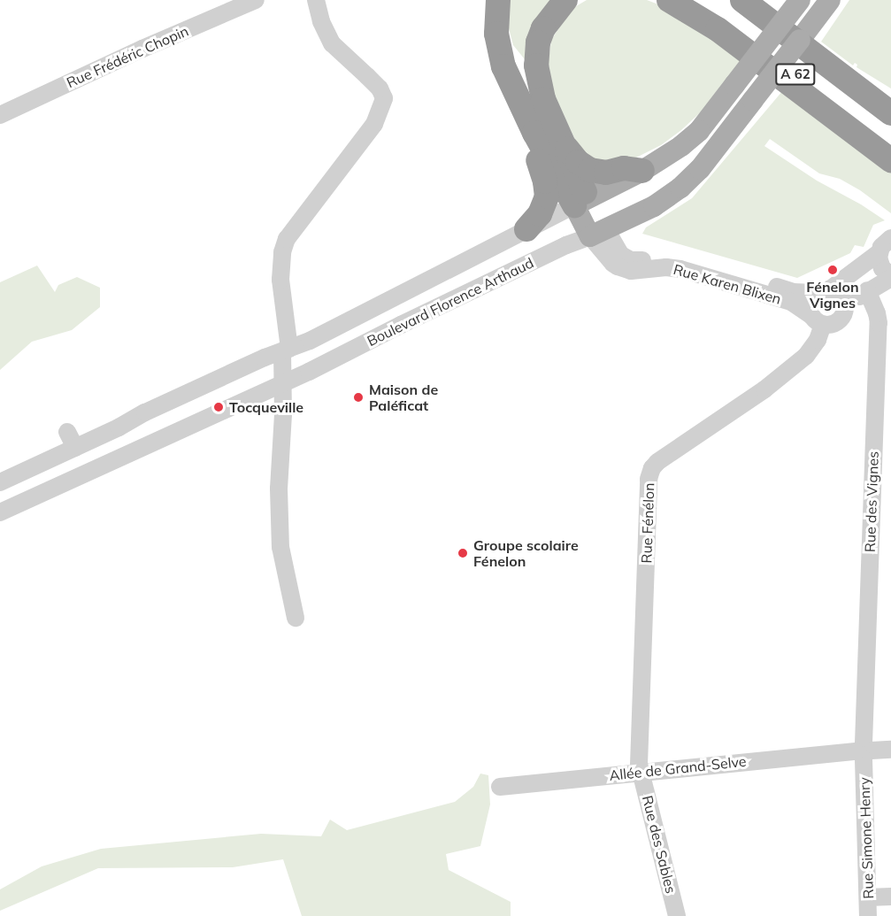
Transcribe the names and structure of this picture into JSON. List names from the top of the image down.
{
  "streets": {
    "highway": ["A 62"],
    "main road": ["Boulevard Florence Arthaud"],
    "street": [
      "Rue Frédéric Chopin",
      "Rue Karen Blixen",
      "Rue des Vignes",
      "Rue Fénélon",
      "Allée de Grand-Selve",
      "Rue Simone Henry",
      "Rue des Sables"
    ]
  },
  "crossings": [
    ["Rue Karen Blixen", "Boulevard Florence Arthaud"],
    ["Rue Karen Blixen", "Rue Fénélon"],
    ["Rue des Vignes", "Allée de Grand-Selve"],
    ["Rue des Vignes", "Rue Simone Henry"],
    ["Rue Fénélon", "Allée de Grand-Selve"],
    ["Rue Fénélon", "Rue des Sables"],
    ["Allée de Grand-Selve", "Rue Simone Henry"],
    ["Allée de Grand-Selve", "Rue des Sables"]
  ],
  "places": [
    "Fénelon Vignes",
    "Maison de Paléficat",
    "Tocqueville",
    "Groupe scolaire Fénelon"
  ]
}
